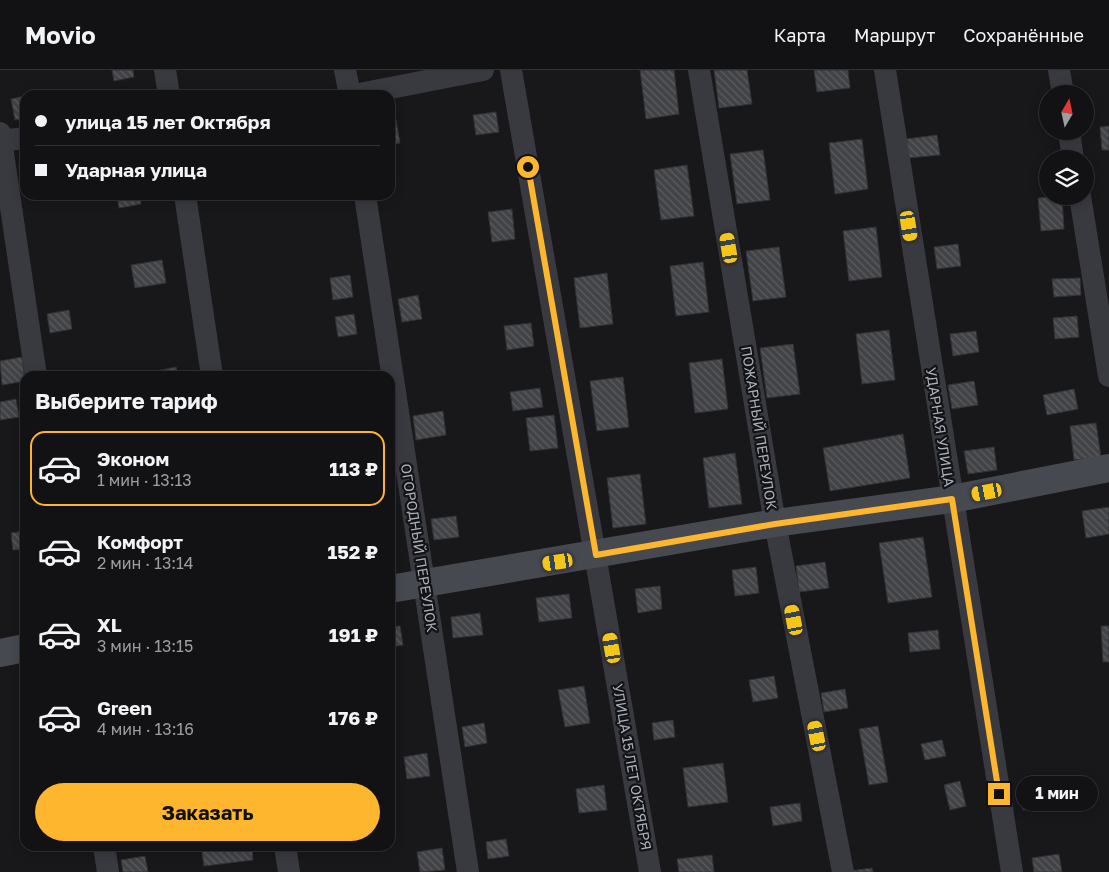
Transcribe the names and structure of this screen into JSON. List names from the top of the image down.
{
  "streets": {
    "street": [
      "УДАРНАЯ УЛИЦА",
      "ПОЖАРНЫЙ ПЕРЕУЛОК",
      "ОГОРОДНЫЙ ПЕРЕУЛОК",
      "УЛИЦА 15 ЛЕТ ОКТЯБРЯ"
    ]
  },
  "north": "top",
  "page": {
    "header": "Movio",
    "nav": ["Карта", "Маршрут", "Сохранённые"],
    "banner": ["улица 15 лет Октября", "Ударная улица"],
    "heading": "Выберите тариф",
    "list": [
      {
        "name": "Эконом",
        "note": "1 мин · 13:13",
        "value": "113 ₽"
      },
      {
        "name": "Комфорт",
        "note": "2 мин · 13:14",
        "value": "152 ₽"
      },
      {
        "name": "XL",
        "note": "3 мин · 13:15",
        "value": "191 ₽"
      },
      {
        "name": "Green",
        "note": "4 мин · 13:16",
        "value": "176 ₽"
      }
    ],
    "buttons": "Заказать",
    "bubble": "1 мин"
  }
}
